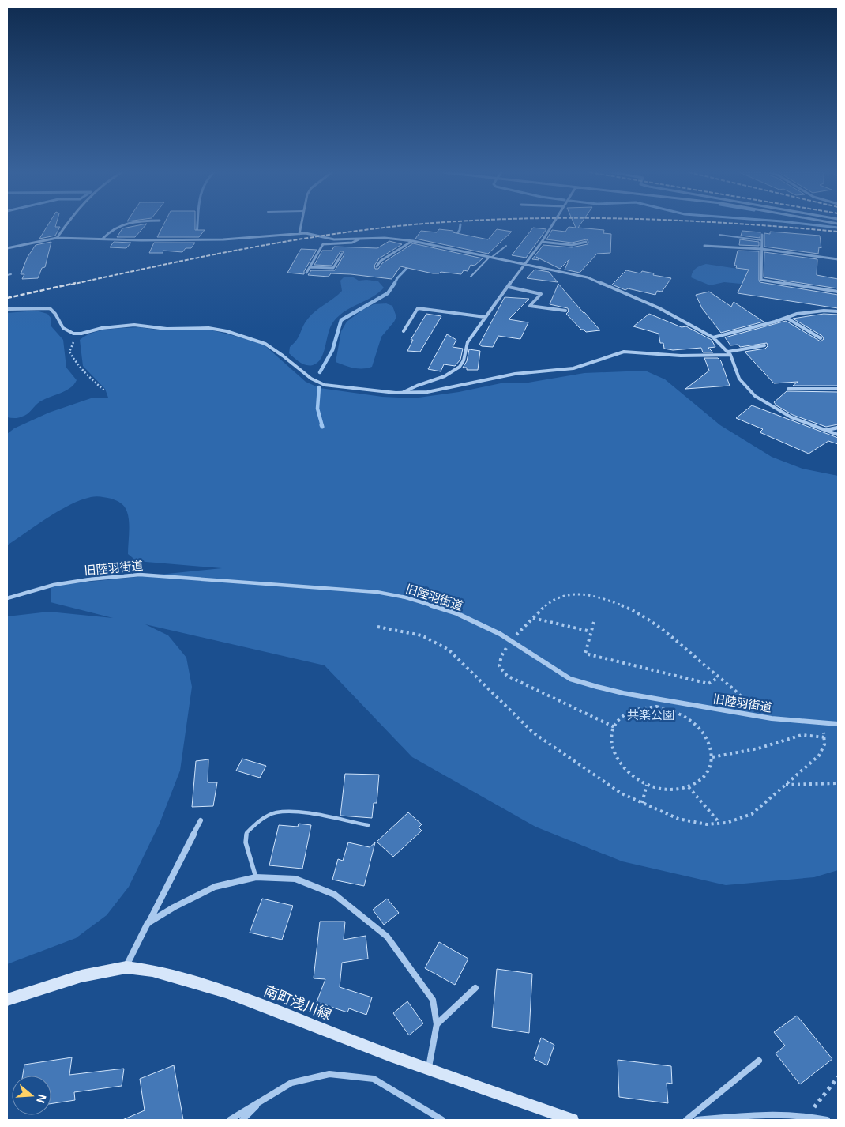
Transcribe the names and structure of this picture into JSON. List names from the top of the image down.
{
  "streets": {
    "street": ["旧陸羽街道", "南町浅川線"]
  },
  "parks": ["共楽公園"],
  "north": "right"
}
